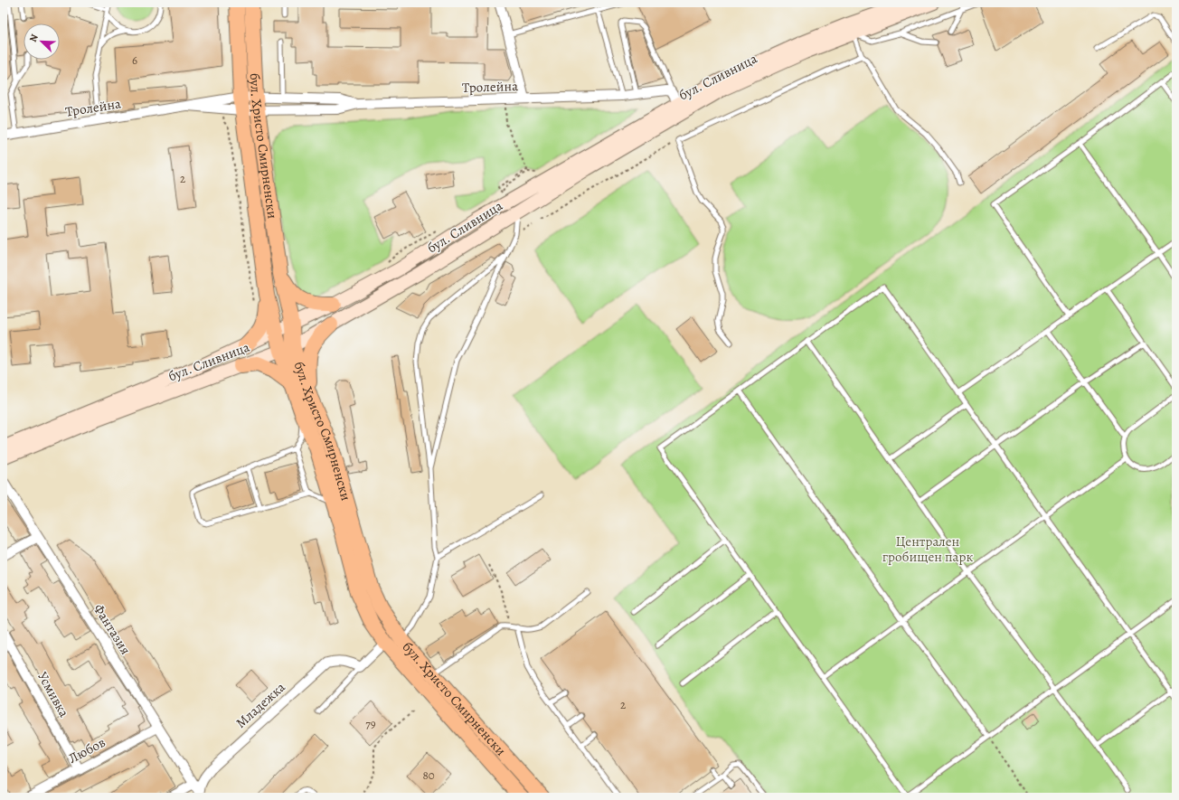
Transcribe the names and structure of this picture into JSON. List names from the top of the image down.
{
  "streets": {
    "main road": ["бул. Сливница", "бул. Христо Смирненски"],
    "street": [
      "Тролейна",
      "Фантазия",
      "Усмивка",
      "Младежка",
      "Любов"
    ]
  },
  "crossings": [
    ["бул. Сливница", "бул. Христо Смирненски"],
    ["Тролейна", "бул. Христо Смирненски"],
    ["Фантазия", "Младежка"],
    ["Фантазия", "Любов"],
    ["Усмивка", "Любов"]
  ],
  "parks": ["Централен гробищен парк"],
  "house_numbers": [
    "6",
    "2",
    "2",
    "79",
    "80"
  ],
  "north": "top left"
}
